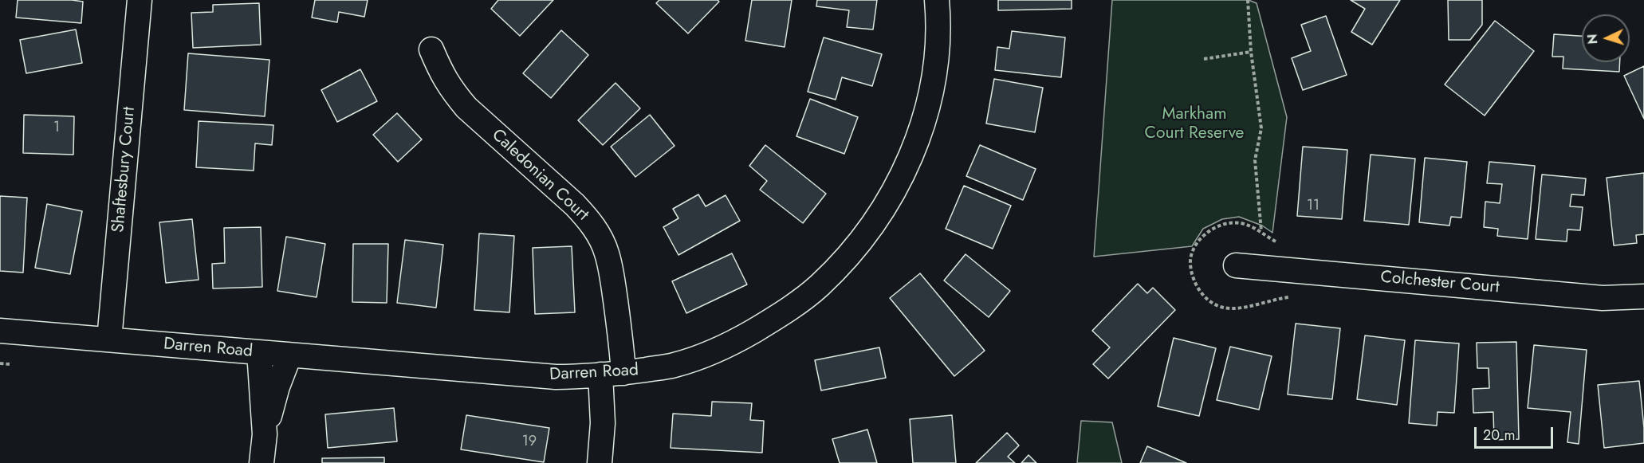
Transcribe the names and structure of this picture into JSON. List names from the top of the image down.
{
  "streets": {
    "street": [
      "Shaftesbury Court",
      "Caledonian Court",
      "Colchester Court",
      "Darren Road"
    ]
  },
  "crossings": [
    ["Shaftesbury Court", "Darren Road"],
    ["Caledonian Court", "Darren Road"]
  ],
  "parks": ["Markham Court Reserve"],
  "house_numbers": ["1", "11", "19"],
  "scale_bar": "20 m",
  "north": "left"
}
